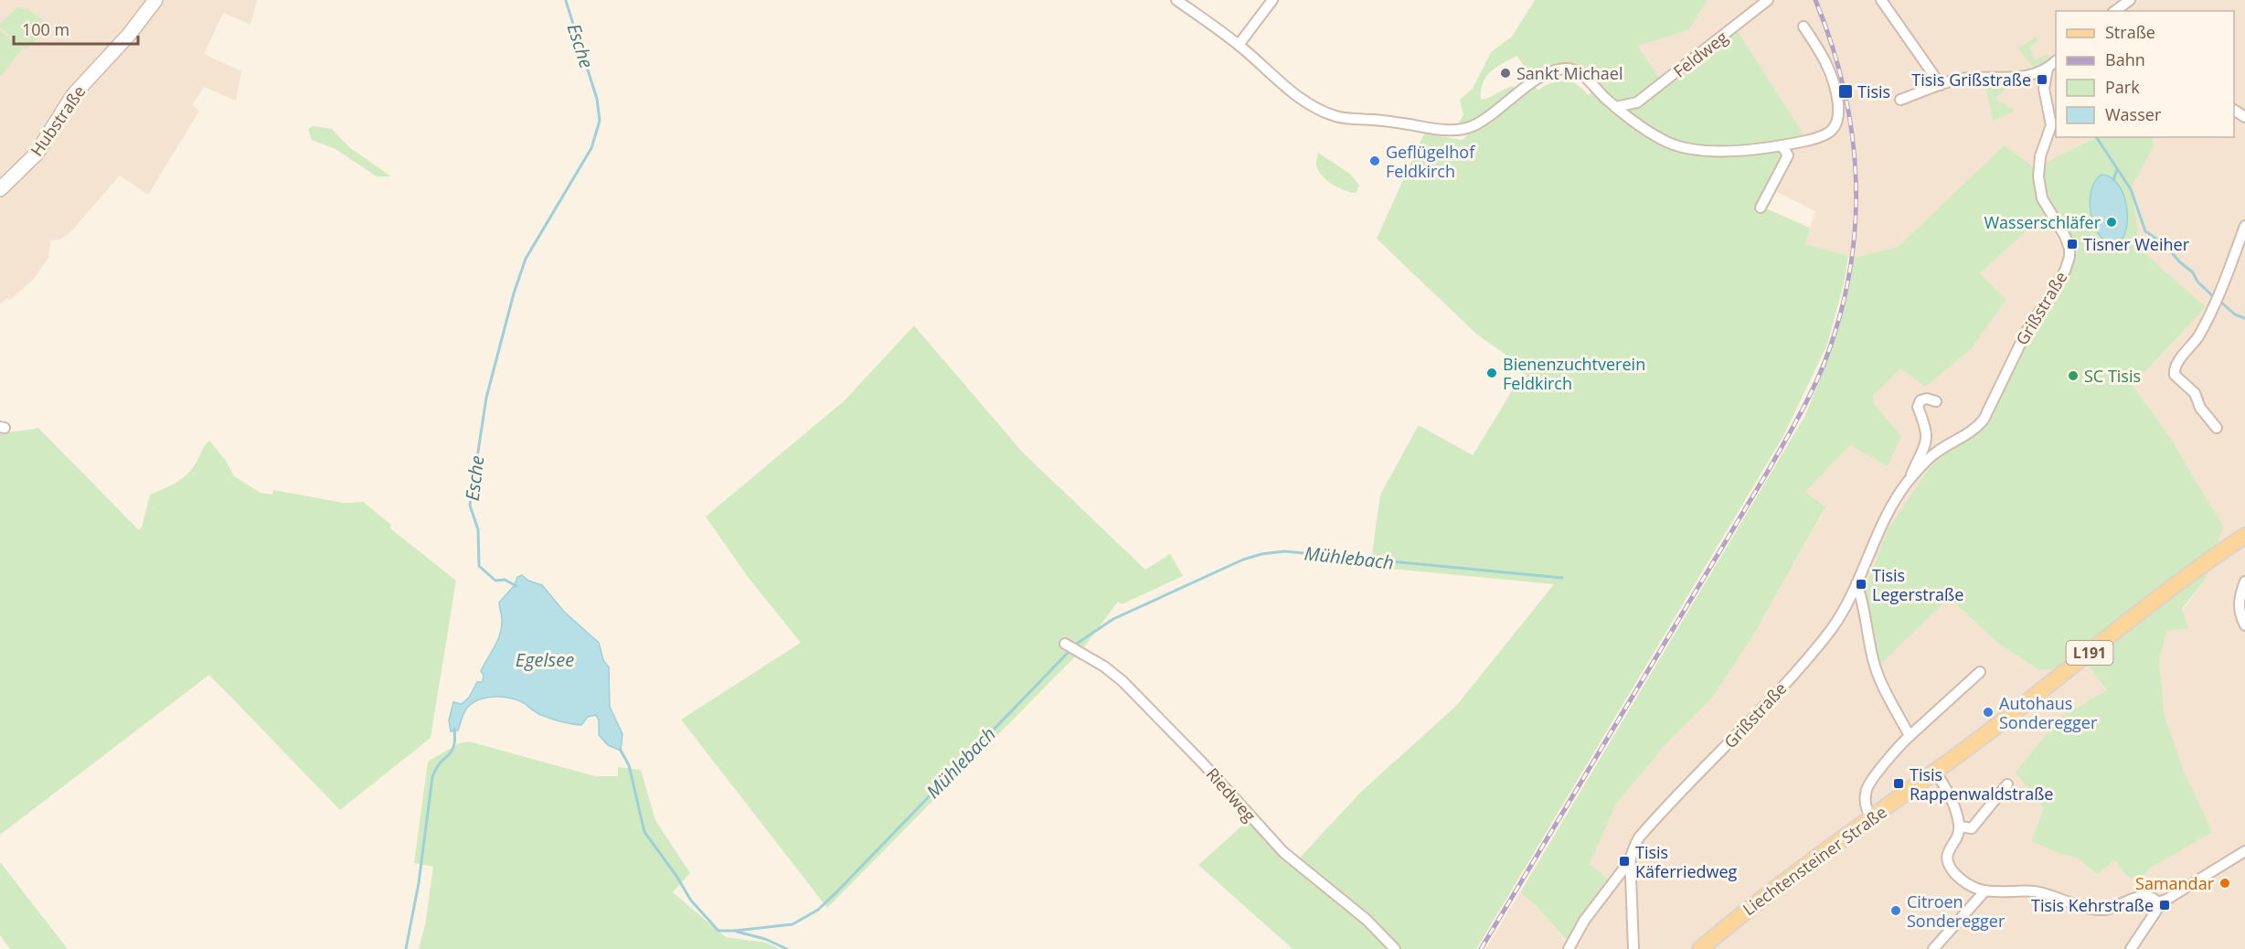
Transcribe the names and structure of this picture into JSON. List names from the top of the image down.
{
  "streets": {
    "main road": ["L191", "Liechtensteiner Straße"],
    "street": [
      "Feldweg",
      "Hubstraße",
      "Grißstraße",
      "Riedweg"
    ]
  },
  "water": ["Esche", "Mühlebach", "Egelsee"],
  "places": {
    "other": [
      "Sankt Michael",
      "Geflügelhof Feldkirch",
      "Wasserschläfer",
      "Bienenzuchtverein Feldkirch",
      "SC Tisis",
      "Autohaus Sonderegger",
      "Samandar",
      "Citroen Sonderegger"
    ],
    "transit": [
      "Tisis Grißstraße",
      "Tisis",
      "Tisner Weiher",
      "Tisis Legerstraße",
      "Tisis Rappenwaldstraße",
      "Tisis Käferriedweg",
      "Tisis Kehrstraße"
    ]
  },
  "legend": [
    "Straße",
    "Bahn",
    "Park",
    "Wasser"
  ],
  "scale_bar": "100 m"
}
